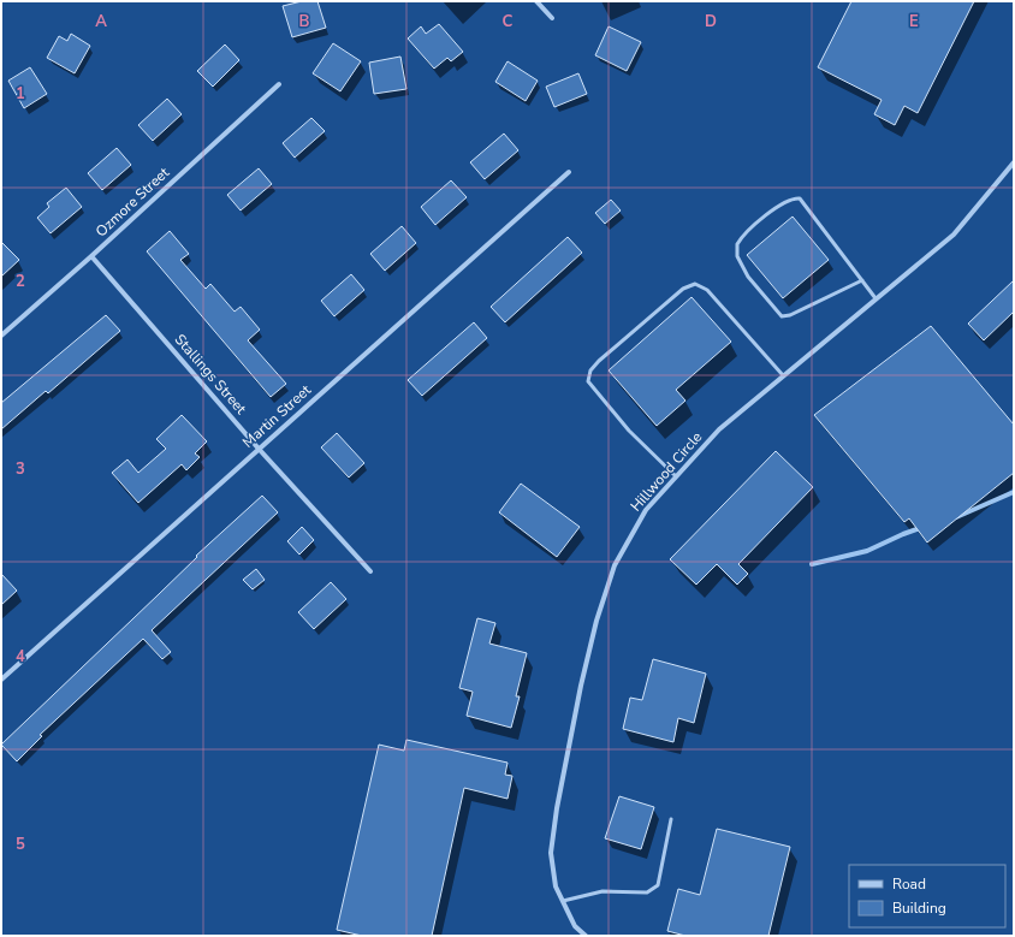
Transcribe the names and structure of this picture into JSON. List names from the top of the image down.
{
  "streets": {
    "street": [
      "Ozmore Street",
      "Stallings Street",
      "Martin Street",
      "Hillwood Circle"
    ]
  },
  "crossings": [
    ["Ozmore Street", "Stallings Street"],
    ["Stallings Street", "Martin Street"]
  ],
  "legend": ["Road", "Building"],
  "grid": {
    "columns": [
      "A",
      "B",
      "C",
      "D",
      "E"
    ],
    "rows": [
      "1",
      "2",
      "3",
      "4",
      "5"
    ]
  }
}
